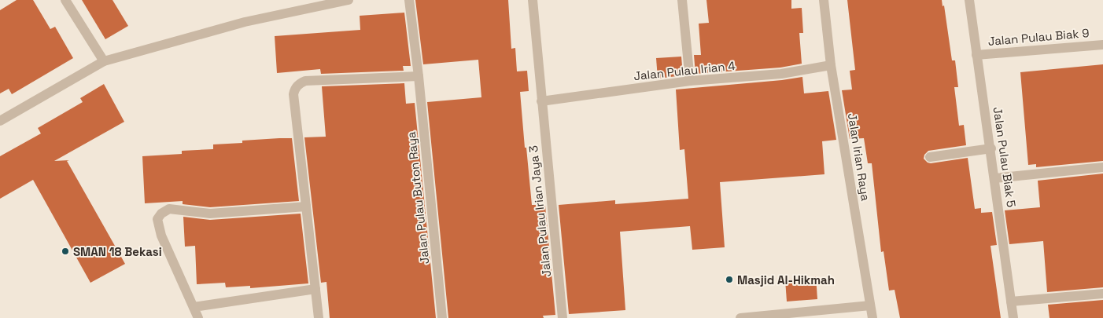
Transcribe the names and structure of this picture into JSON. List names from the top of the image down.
{
  "streets": {
    "street": [
      "Jalan Pulau Biak 9",
      "Jalan Pulau Irian 4",
      "Jalan Irian Raya",
      "Jalan Pulau Biak 5",
      "Jalan Pulau Buton Raya",
      "Jalan Pulau Irian Jaya 3"
    ]
  },
  "crossings": [
    ["Jalan Pulau Biak 9", "Jalan Pulau Biak 5"],
    ["Jalan Pulau Irian 4", "Jalan Irian Raya"],
    ["Jalan Pulau Irian 4", "Jalan Pulau Irian Jaya 3"]
  ],
  "places": ["SMAN 18 Bekasi", "Masjid Al-Hikmah"]
}
